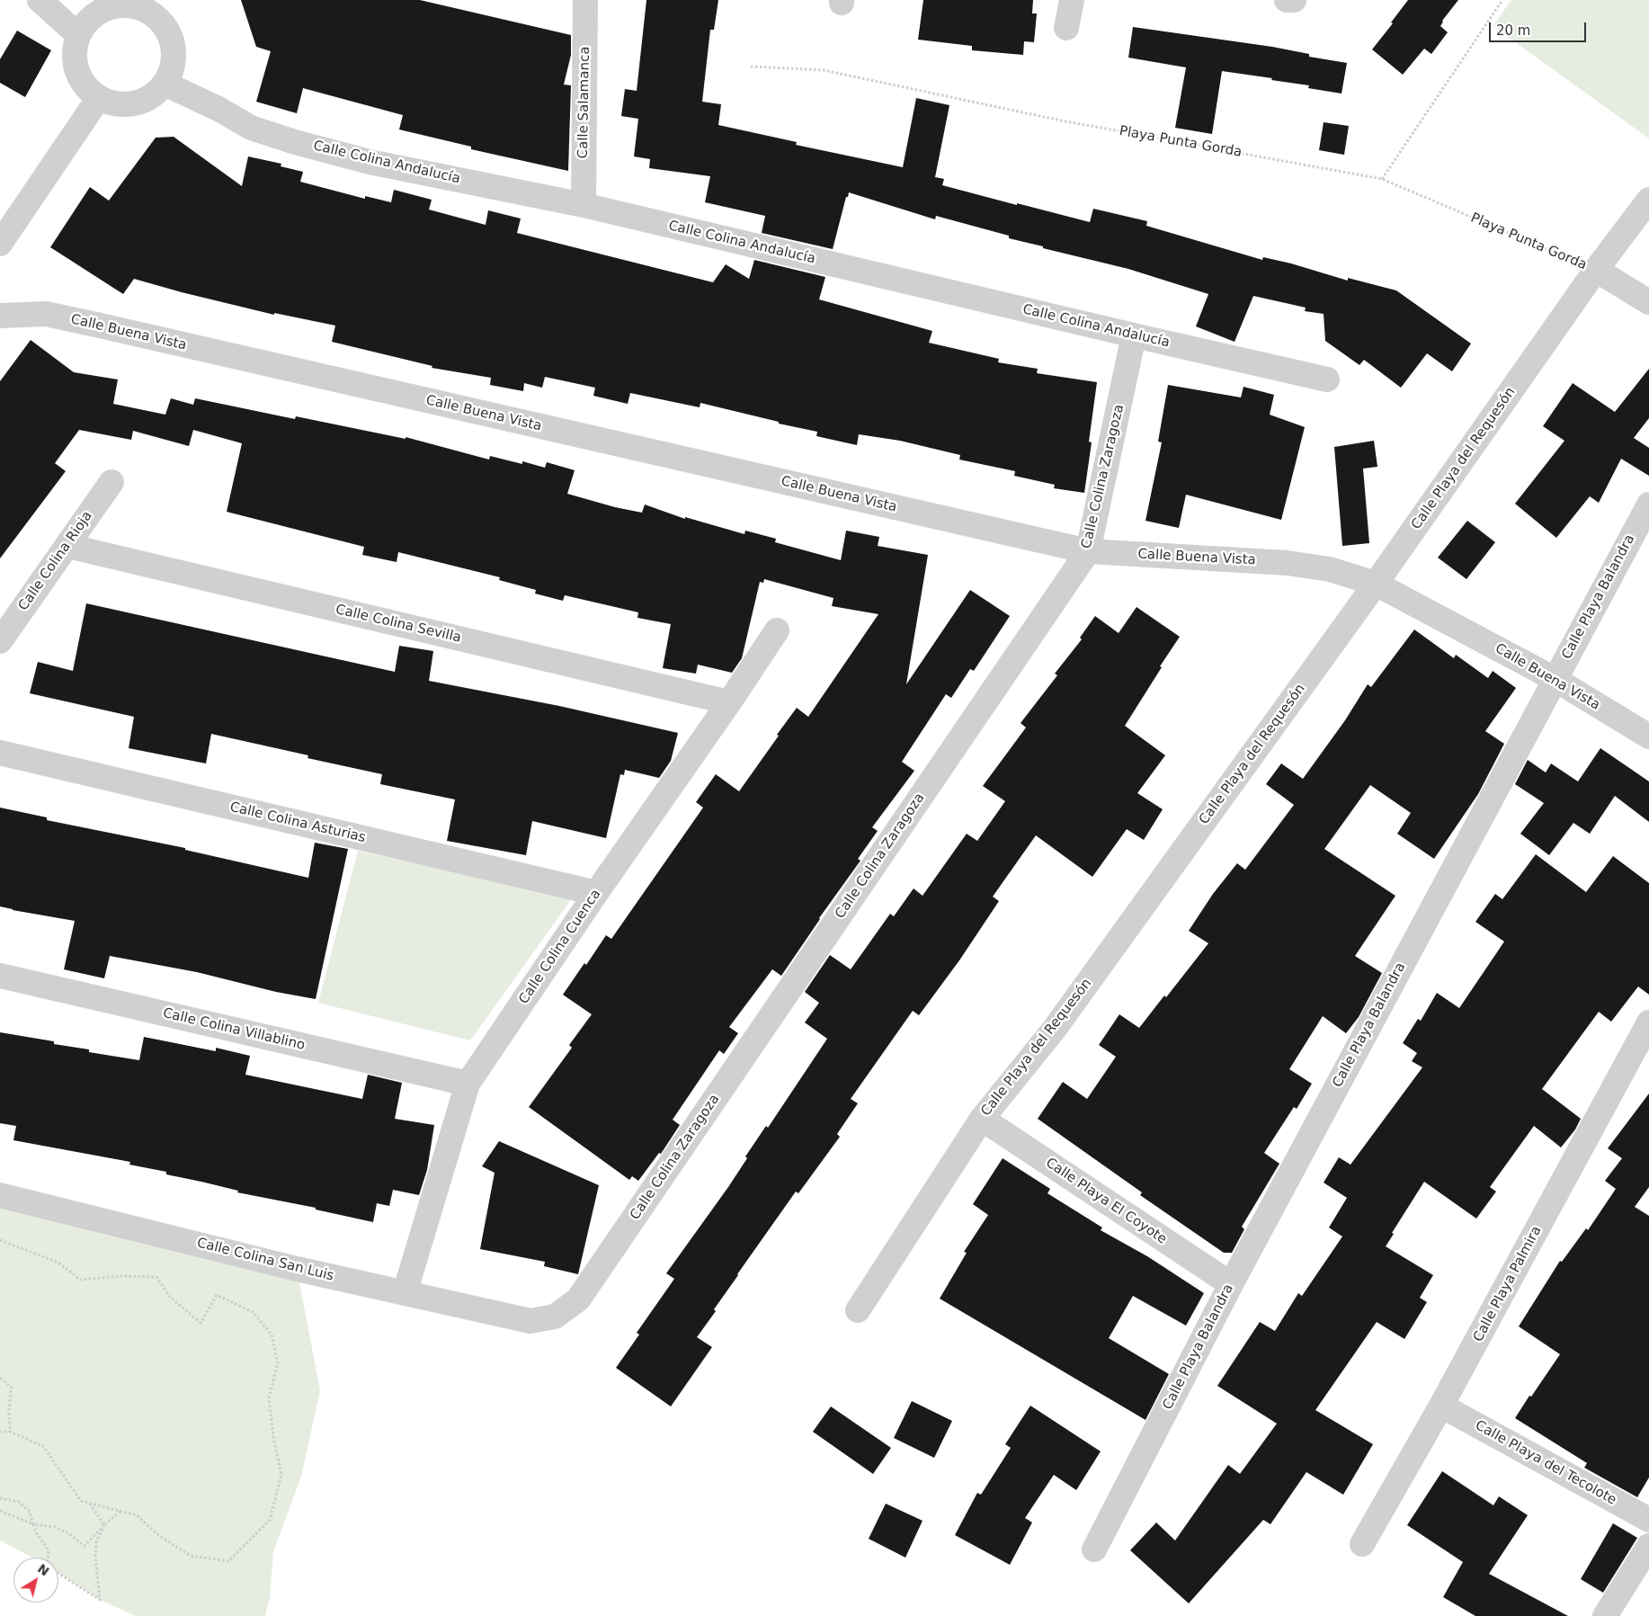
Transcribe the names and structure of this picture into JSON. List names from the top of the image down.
{
  "streets": {
    "street": [
      "Calle Salamanca",
      "Calle Colina Andalucía",
      "Calle Buena Vista",
      "Calle Playa del Requesón",
      "Calle Colina Zaragoza",
      "Calle Colina Rioja",
      "Calle Playa Balandra",
      "Calle Colina Sevilla",
      "Calle Colina Asturias",
      "Calle Colina Cuenca",
      "Calle Colina Villablino",
      "Calle Playa El Coyote",
      "Calle Colina San Luis",
      "Calle Playa Palmira",
      "Calle Playa del Tecolote"
    ],
    "path": ["Playa Punta Gorda"]
  },
  "crossings": [
    ["Calle Salamanca", "Calle Colina Andalucía"],
    ["Playa Punta Gorda", "Calle Playa del Requesón"],
    ["Calle Colina Andalucía", "Calle Colina Zaragoza"],
    ["Calle Buena Vista", "Calle Playa del Requesón"],
    ["Calle Buena Vista", "Calle Colina Zaragoza"],
    ["Calle Buena Vista", "Calle Playa Balandra"],
    ["Calle Playa del Requesón", "Calle Playa El Coyote"],
    ["Calle Colina Zaragoza", "Calle Colina San Luis"],
    ["Calle Colina Rioja", "Calle Colina Sevilla"],
    ["Calle Playa Balandra", "Calle Playa El Coyote"],
    ["Calle Colina Sevilla", "Calle Colina Cuenca"],
    ["Calle Colina Asturias", "Calle Colina Cuenca"],
    ["Calle Colina Cuenca", "Calle Colina Villablino"],
    ["Calle Colina Cuenca", "Calle Colina San Luis"],
    ["Calle Playa Palmira", "Calle Playa del Tecolote"]
  ],
  "scale_bar": "20 m",
  "north": "top right"
}
